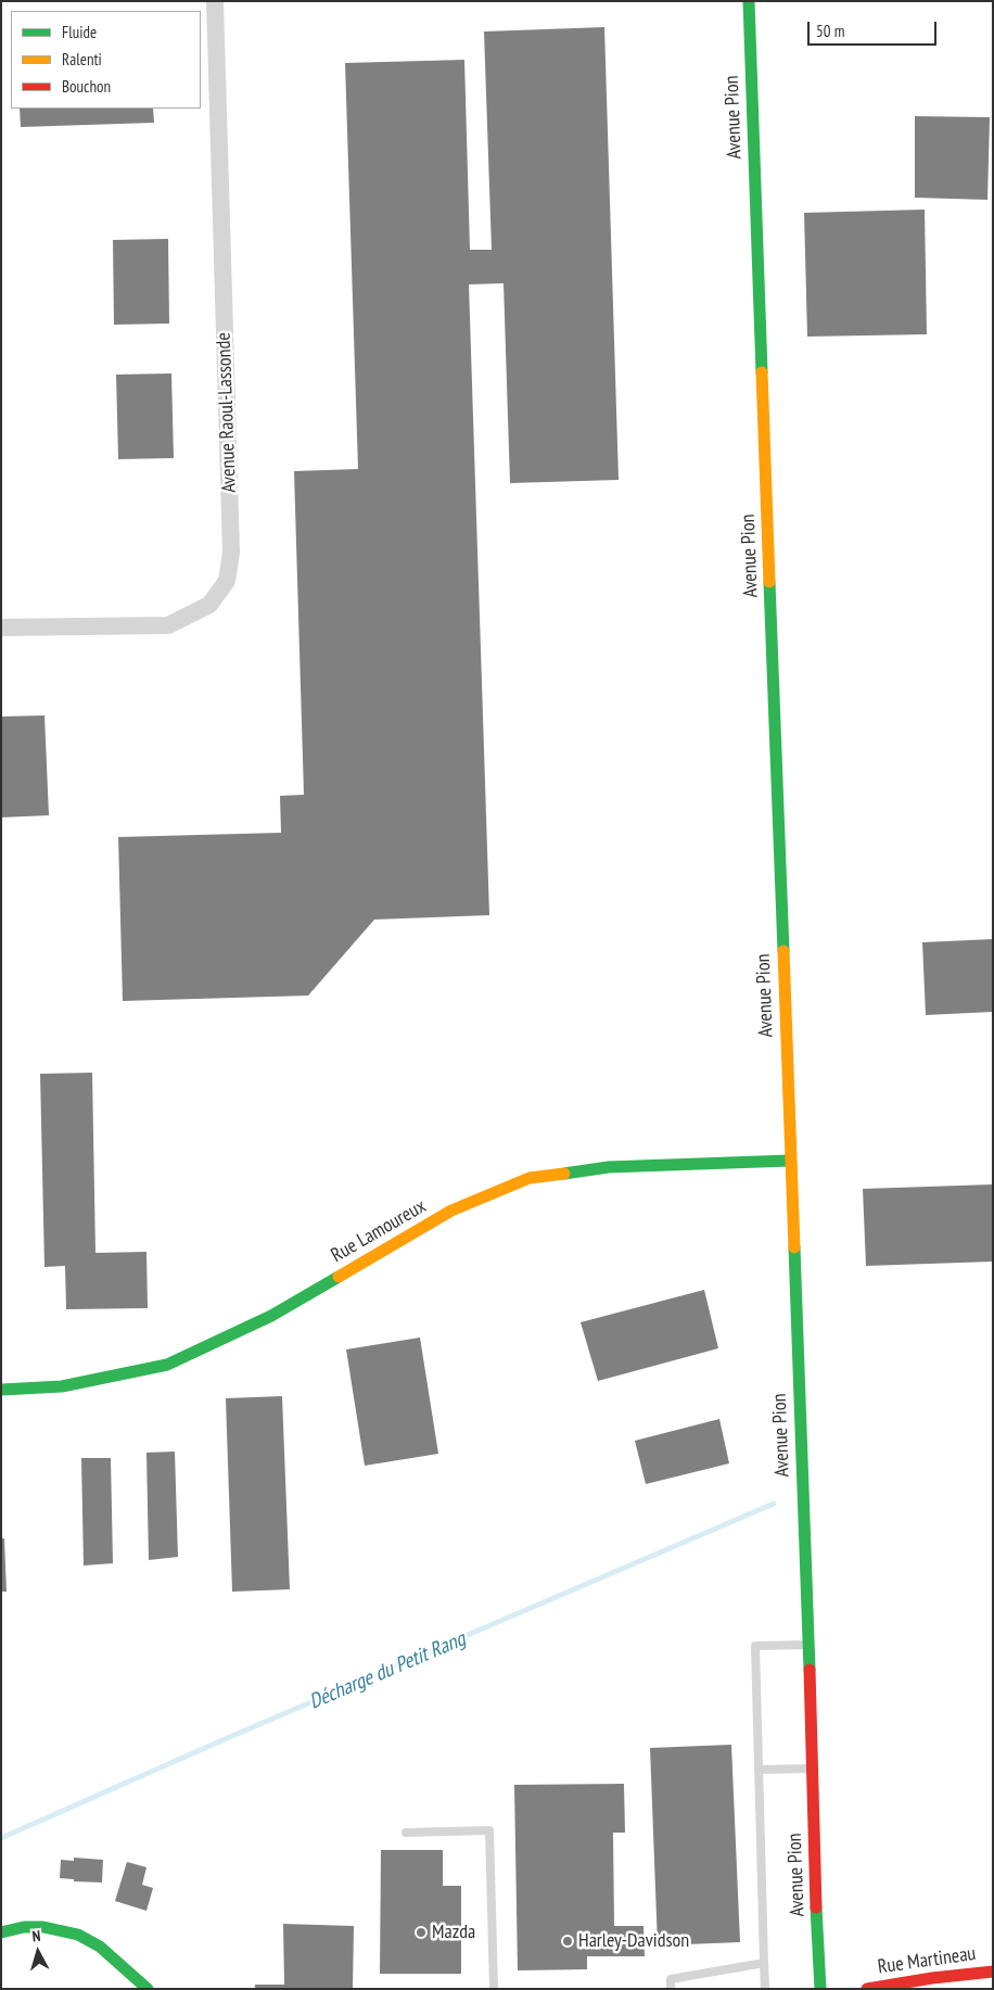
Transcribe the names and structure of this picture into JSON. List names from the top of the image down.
{
  "streets": {
    "street": [
      "Avenue Pion",
      "Avenue Raoul-Lassonde",
      "Rue Lamoureux",
      "Rue Martineau"
    ]
  },
  "crossings": [
    ["Avenue Pion", "Rue Lamoureux"]
  ],
  "water": ["Décharge du Petit Rang"],
  "places": ["Mazda", "Harley-Davidson"],
  "legend": ["Fluide", "Ralenti", "Bouchon"],
  "scale_bar": "50 m",
  "north": "top"
}
